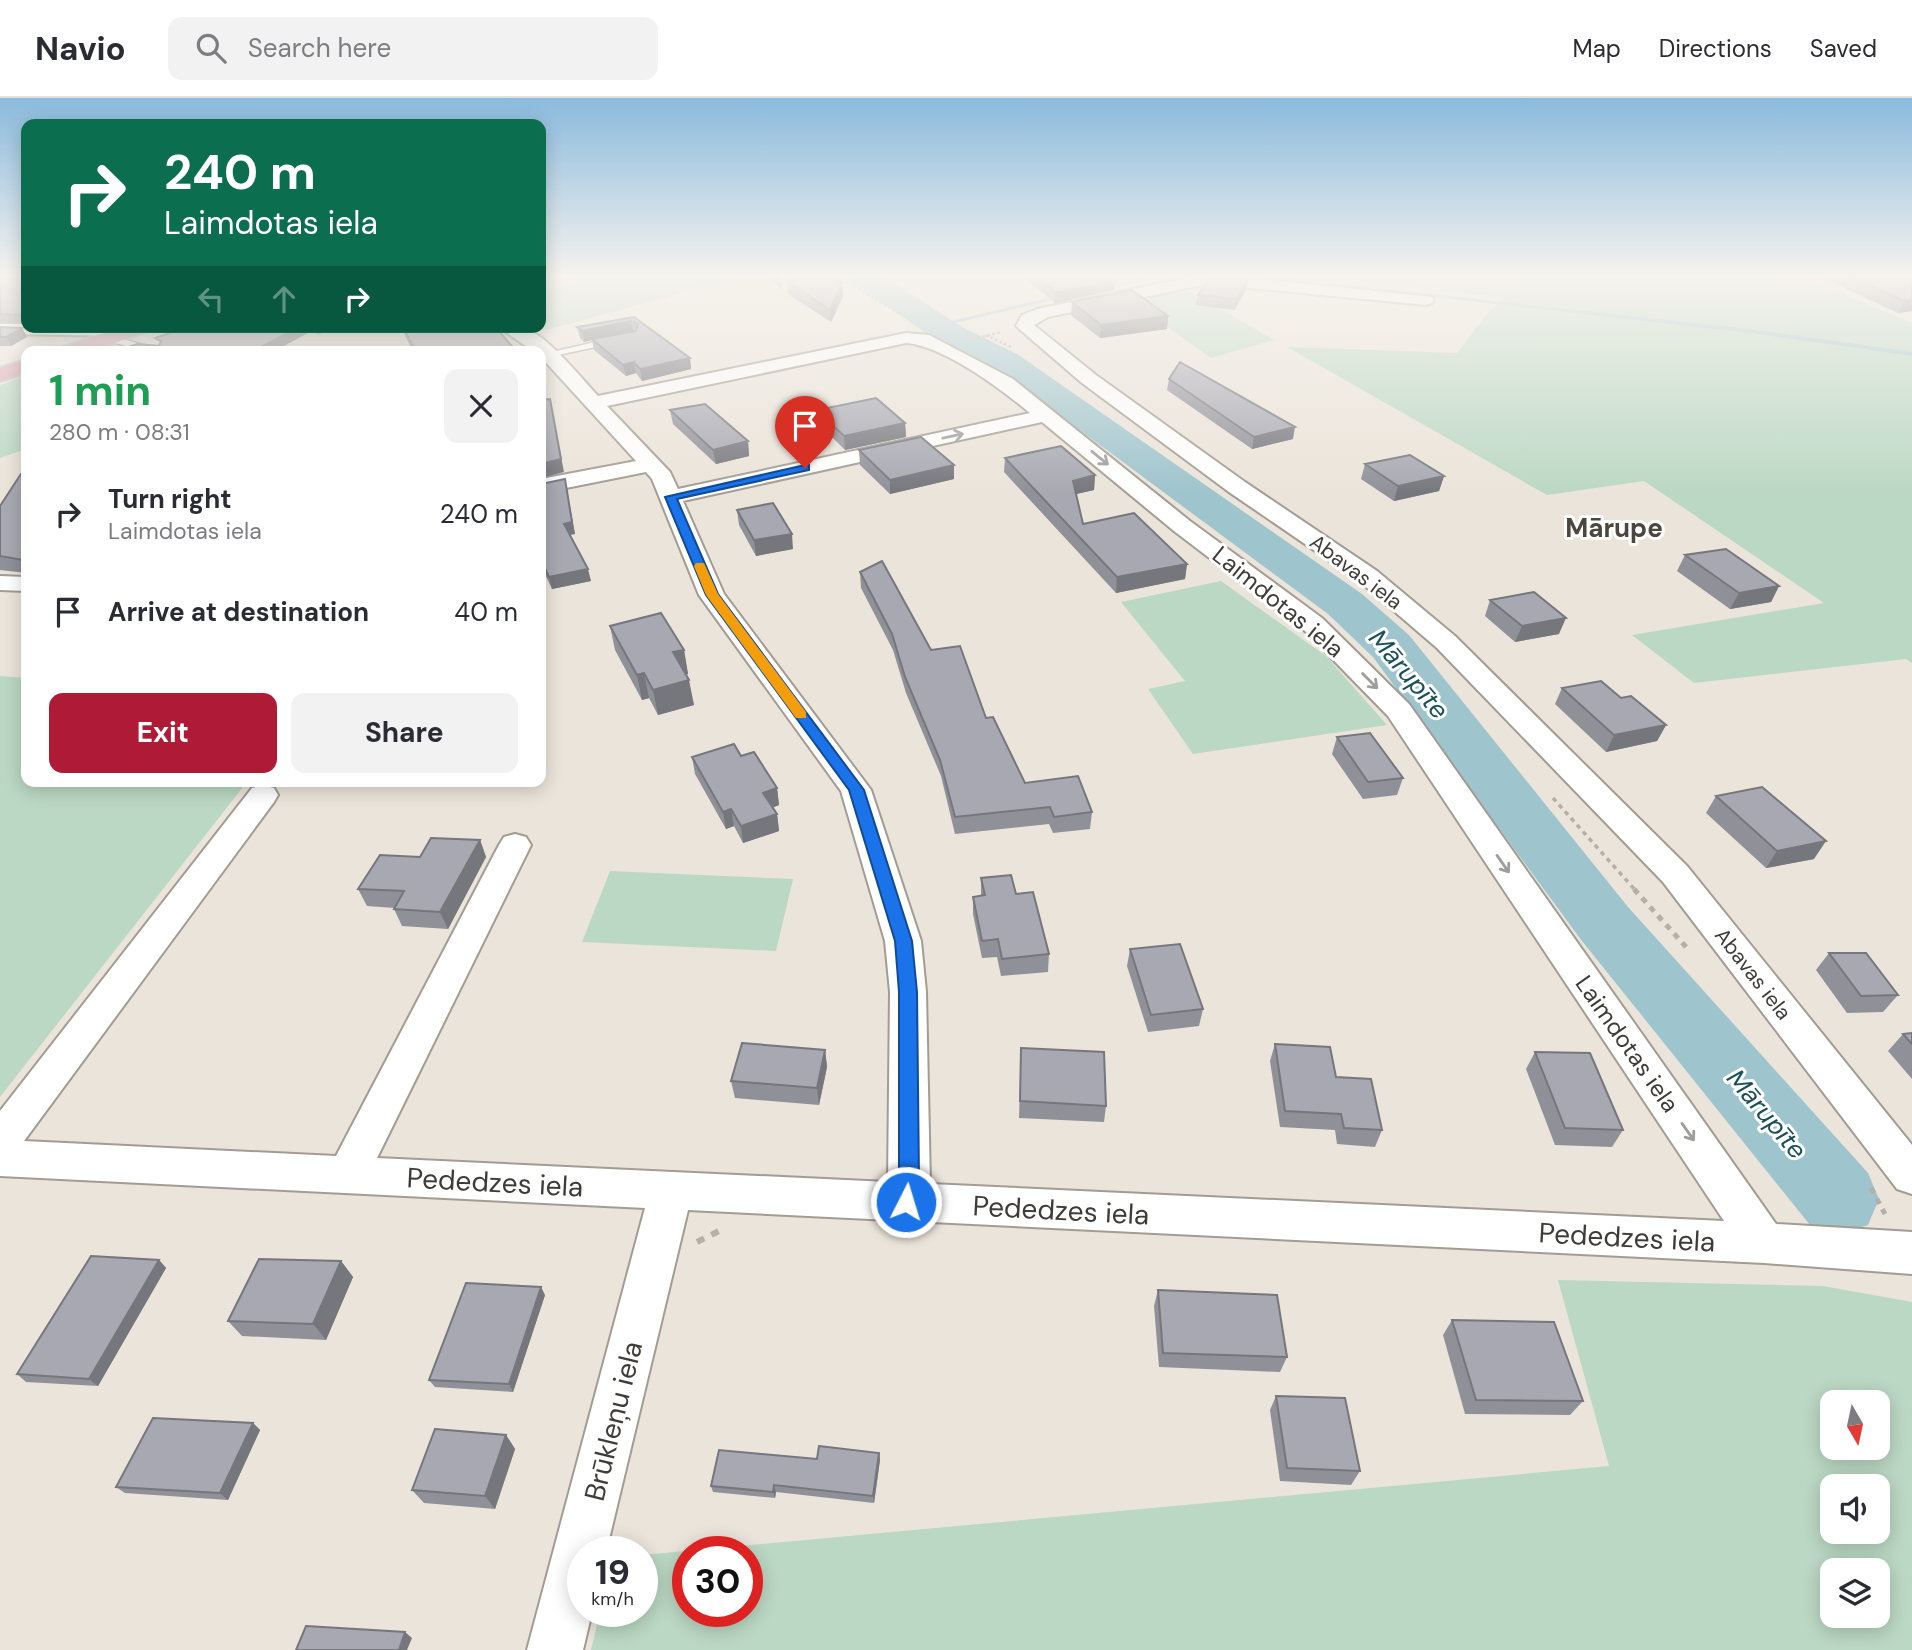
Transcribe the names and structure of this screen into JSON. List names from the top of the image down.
{
  "streets": {
    "street": [
      "Abavas iela",
      "Laimdotas iela",
      "Pededzes iela",
      "Brūkleņu iela"
    ]
  },
  "crossings": [
    ["Laimdotas iela", "Pededzes iela"],
    ["Pededzes iela", "Brūkleņu iela"]
  ],
  "one_way": ["Laimdotas iela"],
  "districts": ["Mārupe"],
  "water": ["Mārupīte"],
  "north": "bottom",
  "page": {
    "header": "Navio",
    "search": "Search here",
    "nav": ["Map", "Directions", "Saved"],
    "turn": ["240 m", "Laimdotas iela"],
    "heading": ["1 min", "280 m · 08:31"],
    "list": [
      {
        "name": "Turn right",
        "note": "Laimdotas iela",
        "value": "240 m"
      },
      {
        "name": "Arrive at destination",
        "value": "40 m"
      }
    ],
    "buttons": ["Exit", "Share"],
    "speed": "19 km/h",
    "limit": "30"
  }
}
